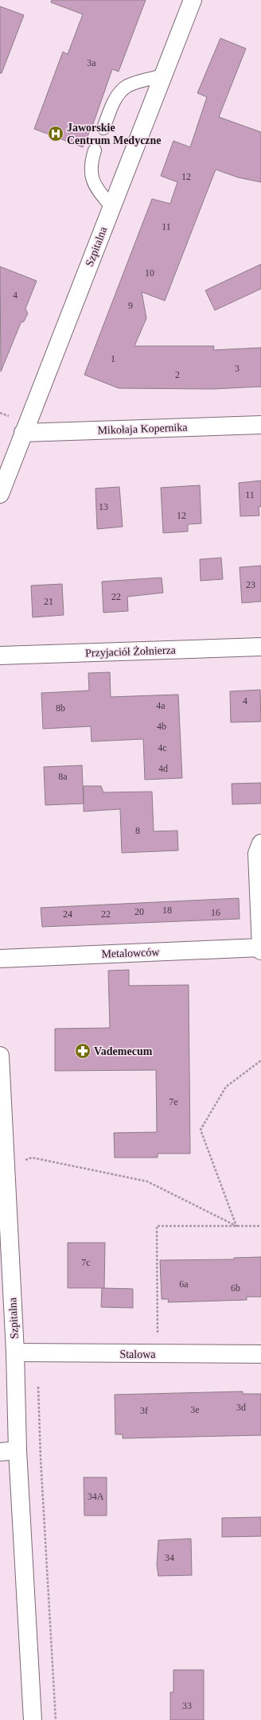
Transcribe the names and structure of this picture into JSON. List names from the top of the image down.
{
  "streets": {
    "street": [
      "Szpitalna",
      "Mikołaja Kopernika",
      "Przyjaciół Żołnierza",
      "Metalowców",
      "Stalowa"
    ]
  },
  "crossings": [
    ["Szpitalna", "Mikołaja Kopernika"],
    ["Szpitalna", "Stalowa"]
  ],
  "places": {
    "hospital": ["Jaworskie Centrum Medyczne"],
    "pharmacy": ["Vademecum"]
  },
  "house_numbers": [
    "3a",
    "12",
    "11",
    "10",
    "4",
    "9",
    "1",
    "3",
    "2",
    "11",
    "13",
    "12",
    "23",
    "22",
    "21",
    "4",
    "4a",
    "8b",
    "4b",
    "4c",
    "4d",
    "8a",
    "8",
    "18",
    "20",
    "16",
    "24",
    "22",
    "7e",
    "7c",
    "6a",
    "6b",
    "3d",
    "3e",
    "3f",
    "34A",
    "34",
    "33"
  ]
}
